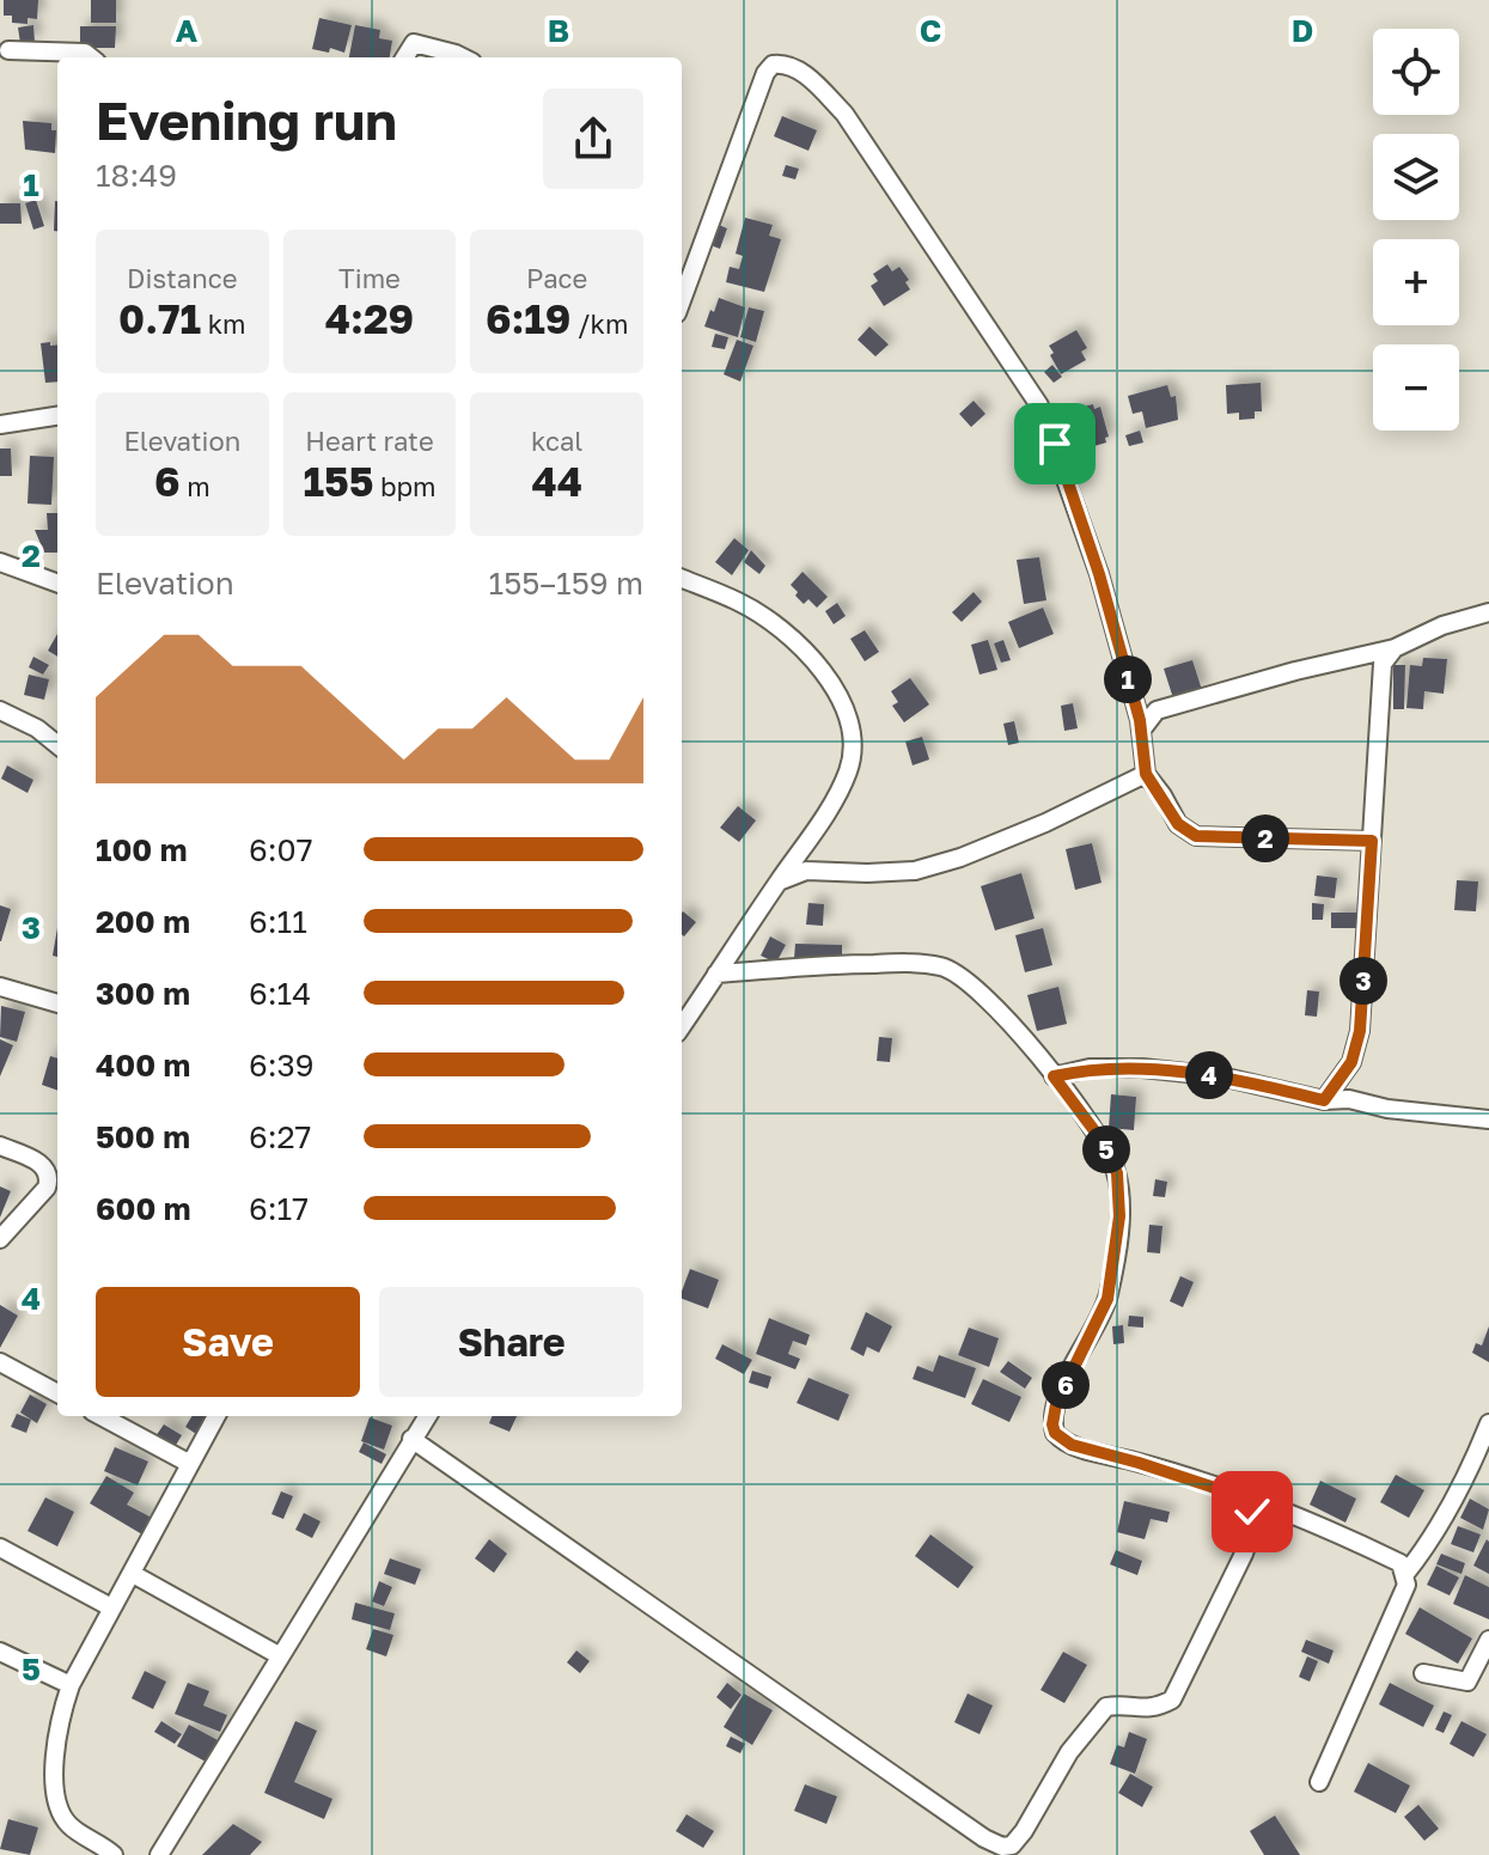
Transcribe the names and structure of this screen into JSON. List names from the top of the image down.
{
  "page": {
    "map_buttons": ["+", "−"],
    "heading": ["Evening run", "18:49"],
    "stats": [
      ["Distance", "0.71 km"],
      ["Time", "4:29"],
      ["Pace", "6:19 /km"],
      ["Elevation", "6 m"],
      ["Heart rate", "155 bpm"],
      ["kcal", "44"]
    ],
    "chart": ["Elevation", "155–159 m"],
    "pins": [
      "1",
      "2",
      "3",
      "4",
      "5",
      "6"
    ],
    "list": [
      {
        "name": "100 m",
        "note": "6:07"
      },
      {
        "name": "200 m",
        "note": "6:11"
      },
      {
        "name": "300 m",
        "note": "6:14"
      },
      {
        "name": "400 m",
        "note": "6:39"
      },
      {
        "name": "500 m",
        "note": "6:27"
      },
      {
        "name": "600 m",
        "note": "6:17"
      }
    ],
    "buttons": ["Save", "Share"]
  },
  "grid": {
    "columns": [
      "A",
      "B",
      "C",
      "D"
    ],
    "rows": [
      "1",
      "2",
      "3",
      "4",
      "5"
    ]
  }
}
